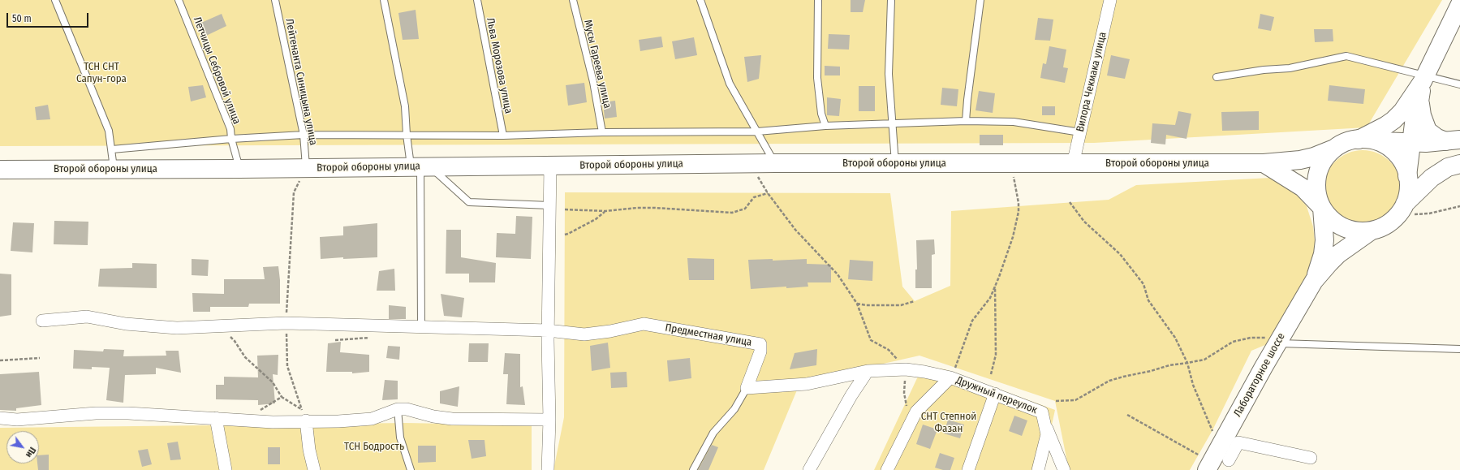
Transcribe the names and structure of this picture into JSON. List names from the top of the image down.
{
  "streets": {
    "main road": ["Второй обороны улица", "Лабораторное шоссе"],
    "street": ["Вилора Чекмака улица", "Предместная улица", "Дружный переулок"],
    "lane": [
      "Мусы Гареева улица",
      "Льва Морозова улица",
      "Летчицы Себровой улица",
      "Лейтенанта Синицына улица"
    ]
  },
  "crossings": [
    ["Летчицы Себровой улица", "Второй обороны улица"],
    ["Лейтенанта Синицына улица", "Второй обороны улица"],
    ["Вилора Чекмака улица", "Второй обороны улица"],
    ["Второй обороны улица", "Лабораторное шоссе"]
  ],
  "parks": ["ТСН СНТ Сапун-гора", "СНТ Степной Фазан", "ТСН Бодрость"],
  "scale_bar": "50 m",
  "north": "bottom right"
}
